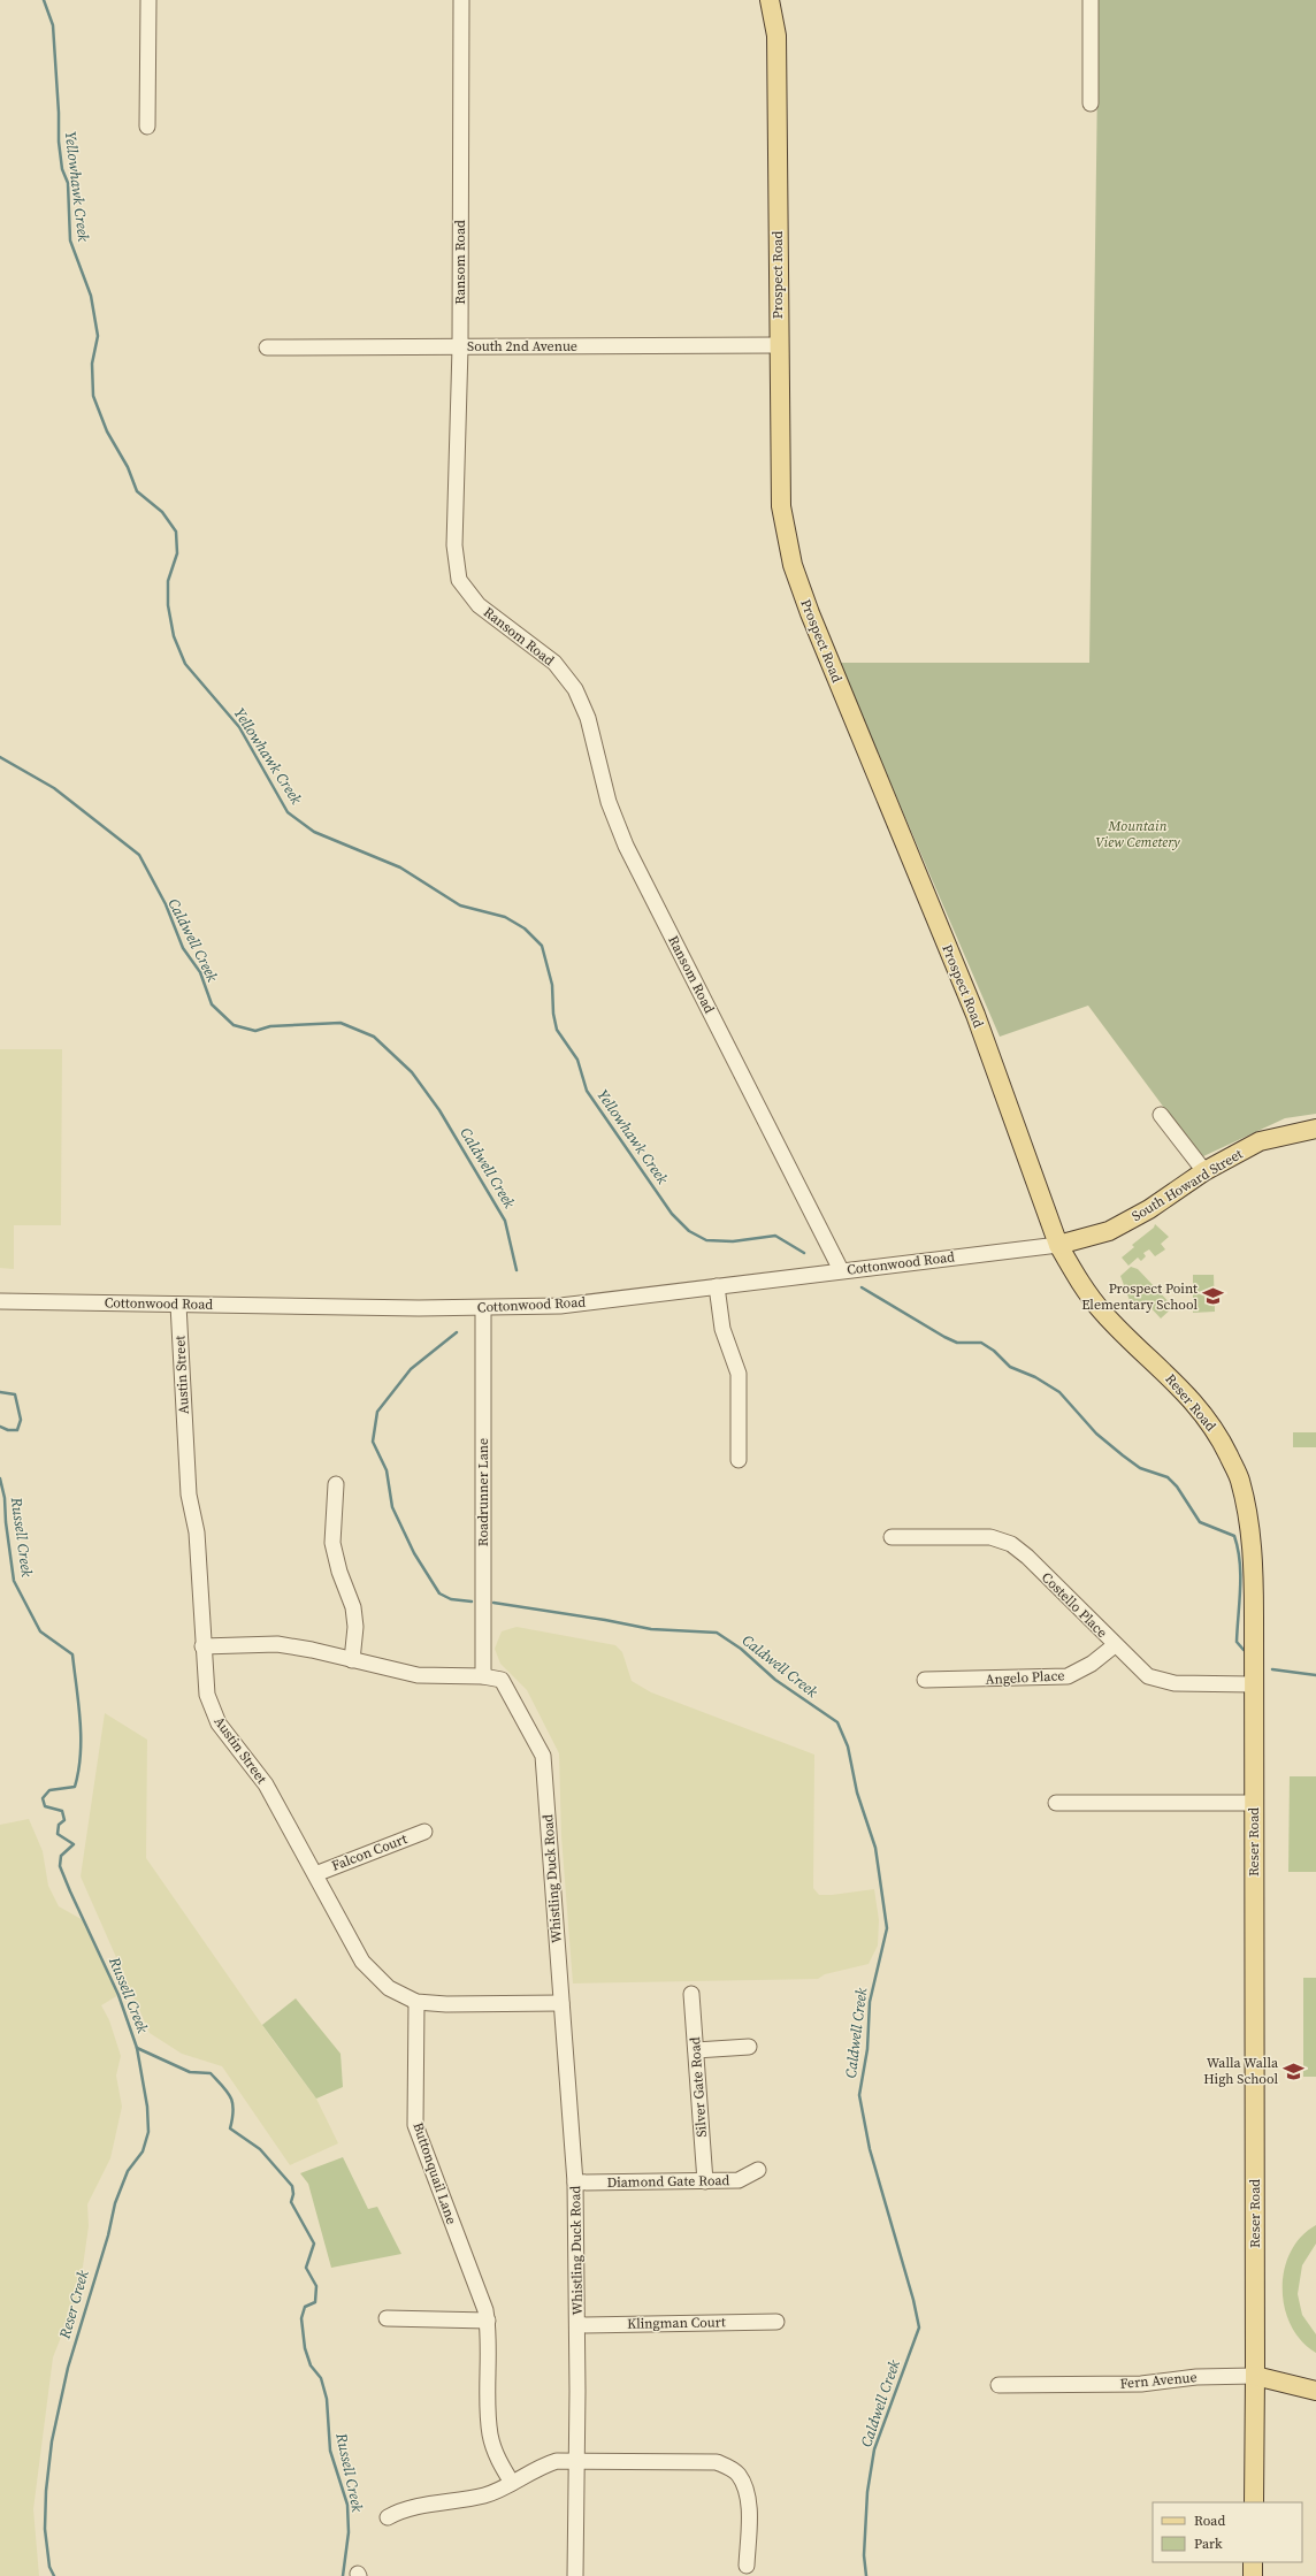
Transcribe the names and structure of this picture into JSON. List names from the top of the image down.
{
  "streets": {
    "main road": [
      "Prospect Road",
      "South Howard Street",
      "Reser Road",
      "Fern Avenue"
    ],
    "street": [
      "Ransom Road",
      "South 2nd Avenue",
      "Cottonwood Road",
      "Austin Street",
      "Roadrunner Lane",
      "Costello Place",
      "Angelo Place",
      "Falcon Court",
      "Whistling Duck Road",
      "Silver Gate Road",
      "Buttonquail Lane",
      "Diamond Gate Road",
      "Klingman Court"
    ]
  },
  "crossings": [
    ["Ransom Road", "South 2nd Avenue"],
    ["Ransom Road", "Cottonwood Road"],
    ["Prospect Road", "South 2nd Avenue"],
    ["Prospect Road", "South Howard Street"],
    ["Prospect Road", "Cottonwood Road"],
    ["Prospect Road", "Reser Road"],
    ["South Howard Street", "Cottonwood Road"],
    ["South Howard Street", "Reser Road"],
    ["Cottonwood Road", "Austin Street"],
    ["Cottonwood Road", "Reser Road"],
    ["Cottonwood Road", "Roadrunner Lane"],
    ["Austin Street", "Falcon Court"],
    ["Austin Street", "Whistling Duck Road"],
    ["Austin Street", "Buttonquail Lane"],
    ["Reser Road", "Costello Place"],
    ["Reser Road", "Fern Avenue"],
    ["Roadrunner Lane", "Whistling Duck Road"],
    ["Costello Place", "Angelo Place"],
    ["Whistling Duck Road", "Diamond Gate Road"],
    ["Whistling Duck Road", "Klingman Court"],
    ["Silver Gate Road", "Diamond Gate Road"]
  ],
  "water": [
    "Yellowhawk Creek",
    "Caldwell Creek",
    "Russell Creek",
    "Reser Creek"
  ],
  "parks": ["Mountain View Cemetery"],
  "places": {
    "school or university": ["Prospect Point Elementary School", "Walla Walla High School"]
  },
  "legend": ["Road", "Park"]
}
